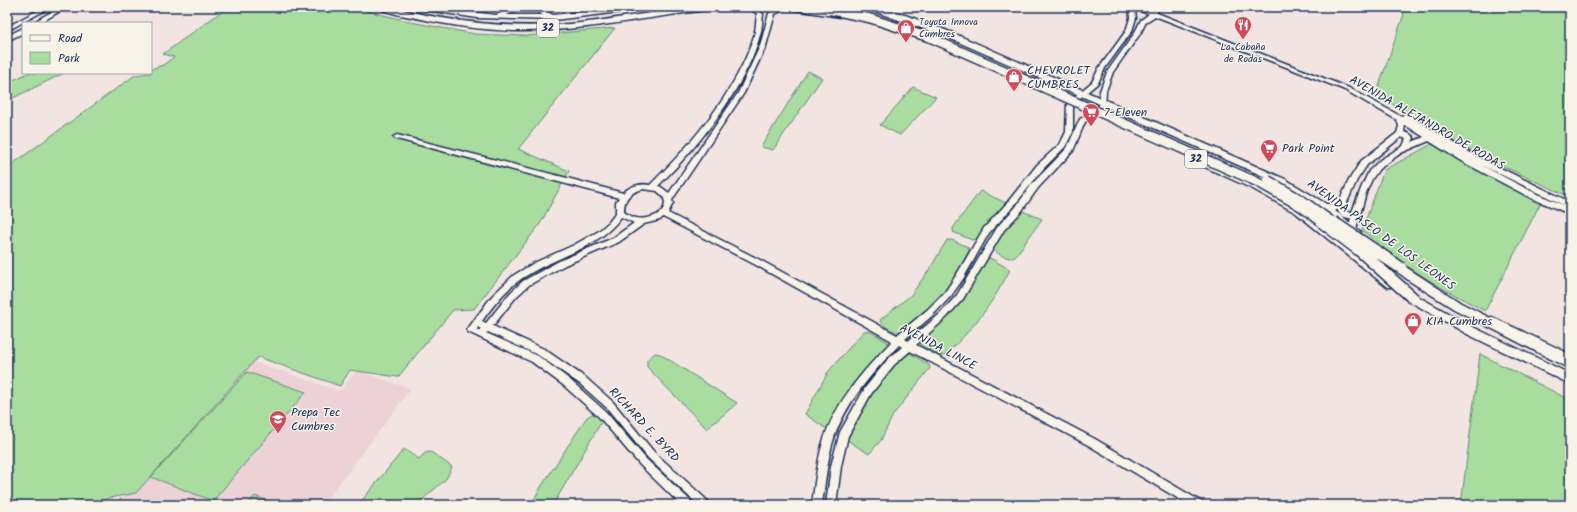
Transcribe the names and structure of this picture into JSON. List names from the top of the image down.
{
  "streets": {
    "main road": ["32", "AVENIDA PASEO DE LOS LEONES"],
    "street": ["AVENIDA ALEJANDRO DE RODAS", "AVENIDA LINCE", "RICHARD E. BYRD"]
  },
  "crossings": [
    ["AVENIDA LINCE", "RICHARD E. BYRD"]
  ],
  "places": {
    "restaurant": ["La Cabaña de Rodas"],
    "shop": ["Toyota Innova Cumbres", "CHEVROLET CUMBRES", "KIA Cumbres"],
    "supermarket": ["7-Eleven", "Park Point"],
    "school or university": ["Prepa Tec Cumbres"]
  },
  "legend": ["Road", "Park"]
}
